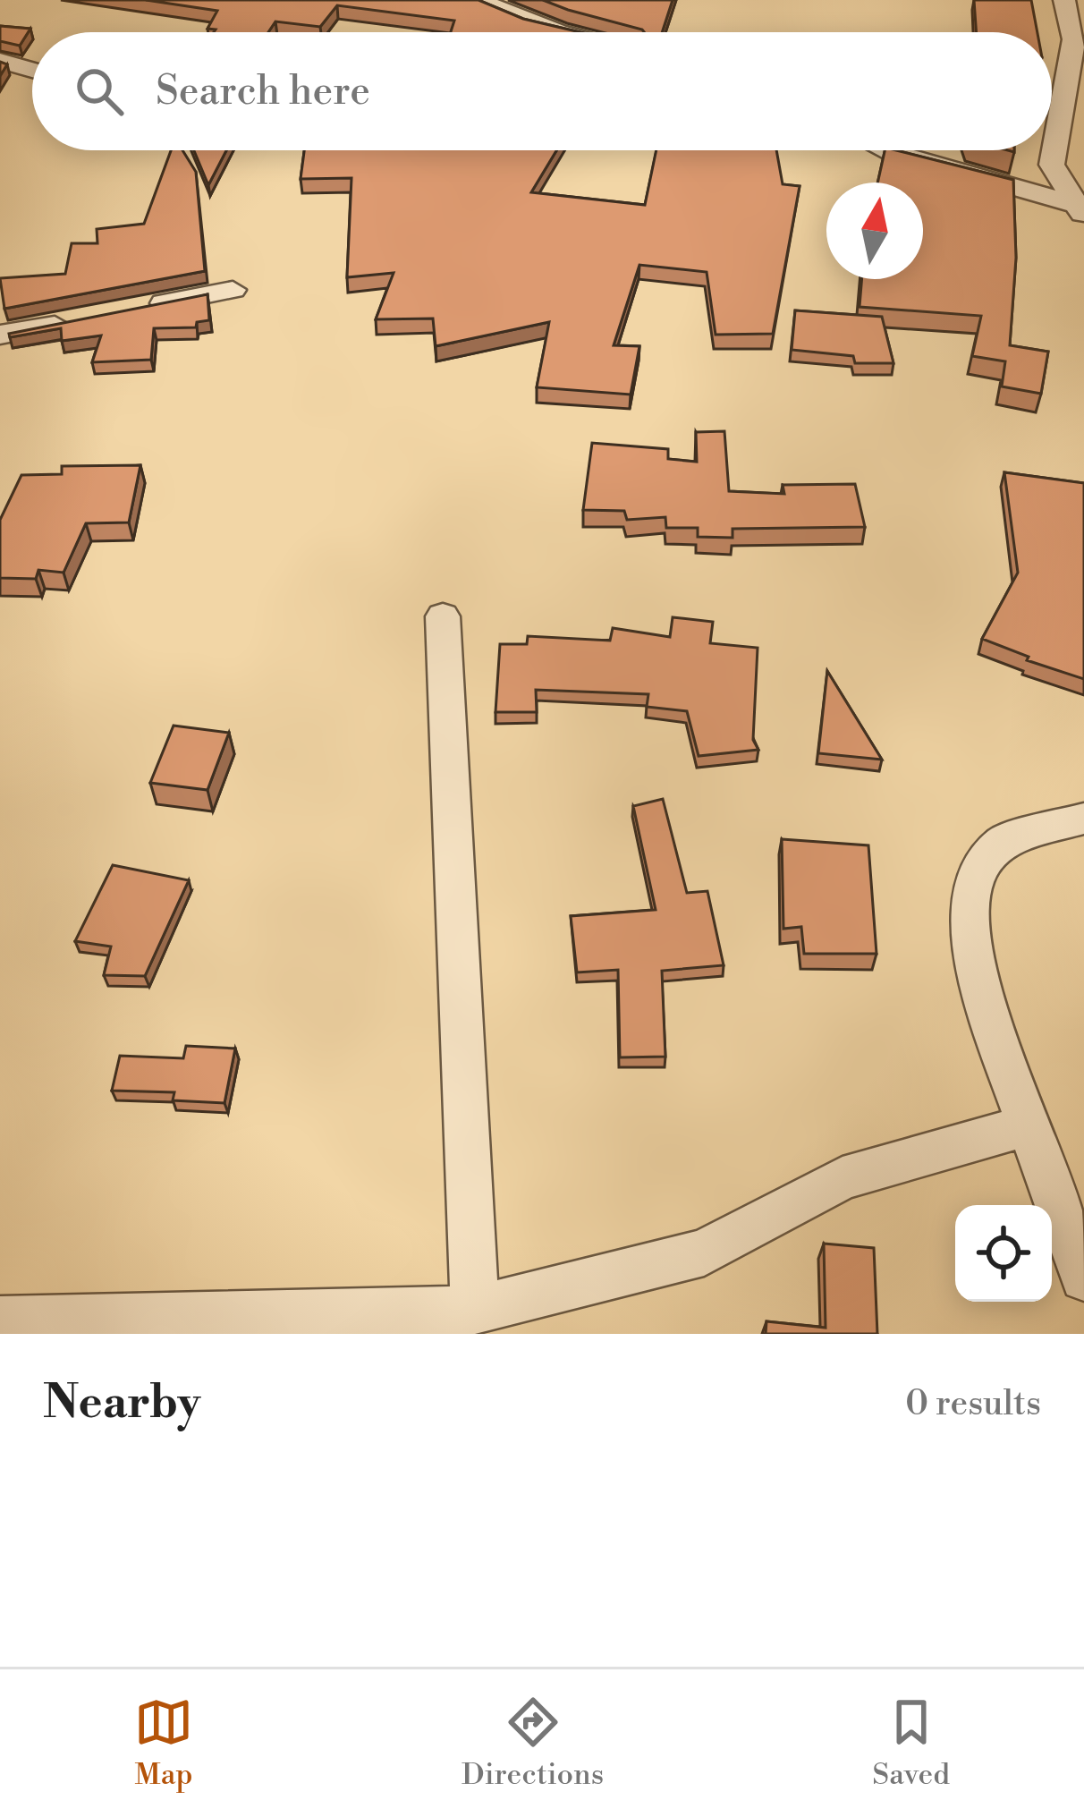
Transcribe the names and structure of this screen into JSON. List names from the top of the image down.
{
  "north": "top",
  "page": {
    "search": "Search here",
    "heading": ["Nearby", "0 results"],
    "nav": ["Map", "Directions", "Saved"]
  }
}
